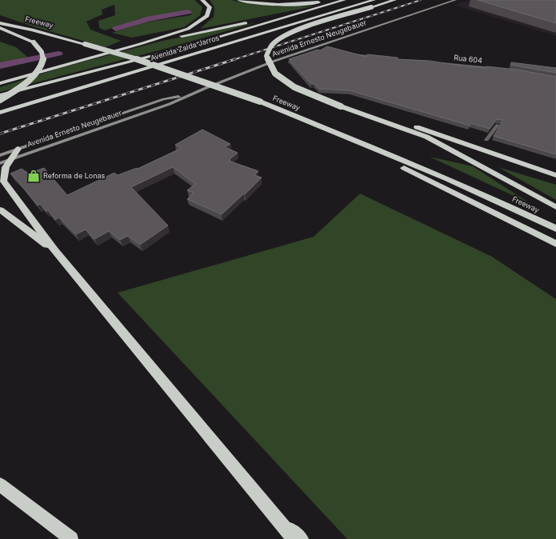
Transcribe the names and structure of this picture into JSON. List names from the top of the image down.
{
  "streets": {
    "highway": ["Freeway", "Avenida Zaida Jarros"],
    "main road": ["Avenida Ernesto Neugebauer"],
    "street": ["Rua 604"]
  },
  "places": {
    "shop": ["Reforma de Lonas"]
  }
}
